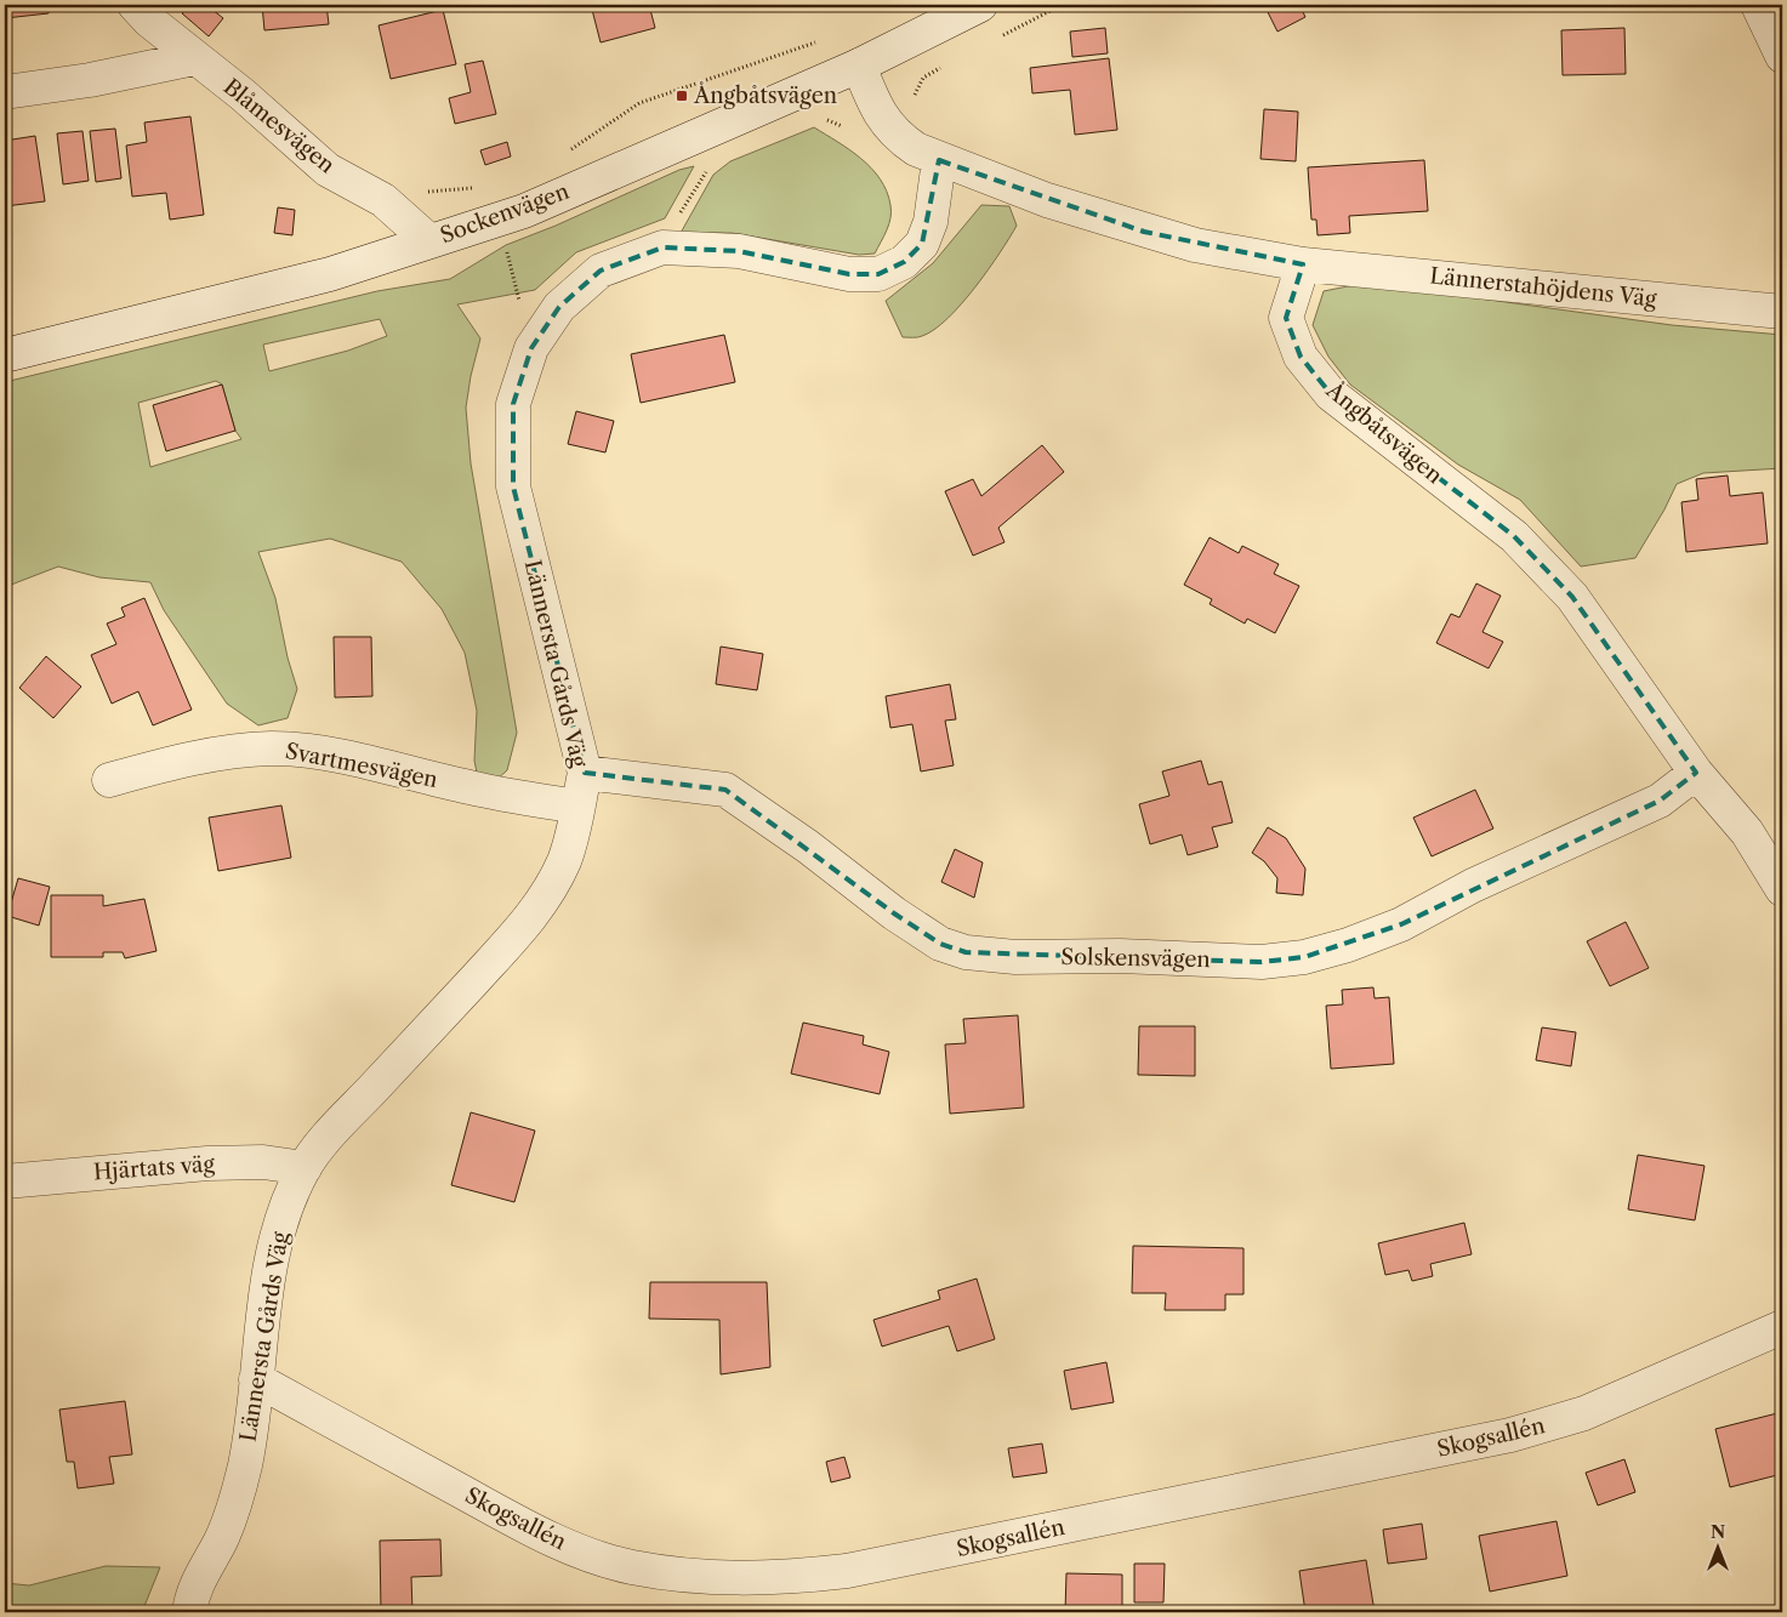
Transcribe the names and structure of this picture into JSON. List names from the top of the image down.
{
  "streets": {
    "street": [
      "Blåmesvägen",
      "Sockenvägen",
      "Lännerstahöjdens Väg",
      "Ångbåtsvägen",
      "Lännersta Gårds Väg",
      "Svartmesvägen",
      "Solskensvägen",
      "Hjärtats väg",
      "Skogsallén"
    ]
  },
  "crossings": [
    ["Blåmesvägen", "Sockenvägen"],
    ["Lännerstahöjdens Väg", "Ångbåtsvägen"],
    ["Ångbåtsvägen", "Solskensvägen"],
    ["Lännersta Gårds Väg", "Svartmesvägen"],
    ["Lännersta Gårds Väg", "Solskensvägen"],
    ["Lännersta Gårds Väg", "Hjärtats väg"],
    ["Lännersta Gårds Väg", "Skogsallén"]
  ],
  "places": {
    "transit": ["Ångbåtsvägen"]
  },
  "north": "top"
}
